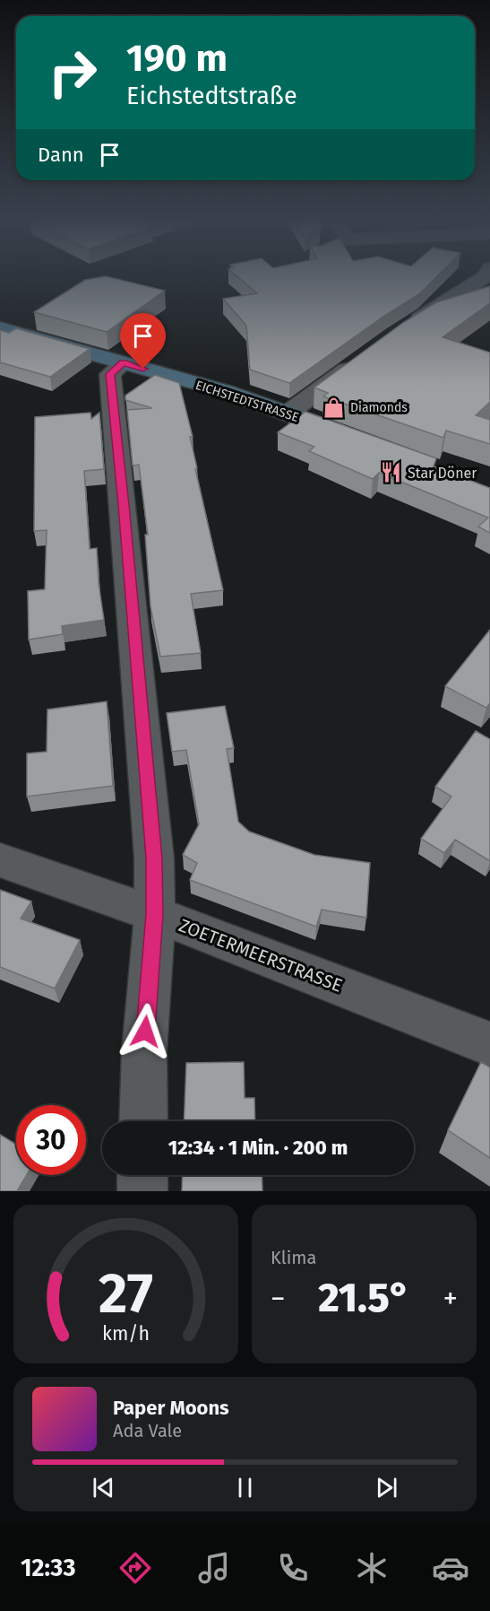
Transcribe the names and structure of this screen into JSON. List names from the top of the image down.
{
  "streets": {
    "street": ["EICHSTEDTSTRASSE", "ZOETERMEERSTRASSE"]
  },
  "places": {
    "shop": ["Diamonds"],
    "restaurant": ["Star Döner"]
  },
  "page": {
    "turn": ["190 m", "Eichstedtstraße"],
    "then": "Dann",
    "limit": "30",
    "trip": "12:34 · 1 Min. · 200 m",
    "tile": "Klima",
    "heat": ["−", "21.5°", "+"],
    "song": ["Paper Moons", "Ada Vale"],
    "tabs": "12:33",
    "gauge": ["27", "km/h"]
  }
}
